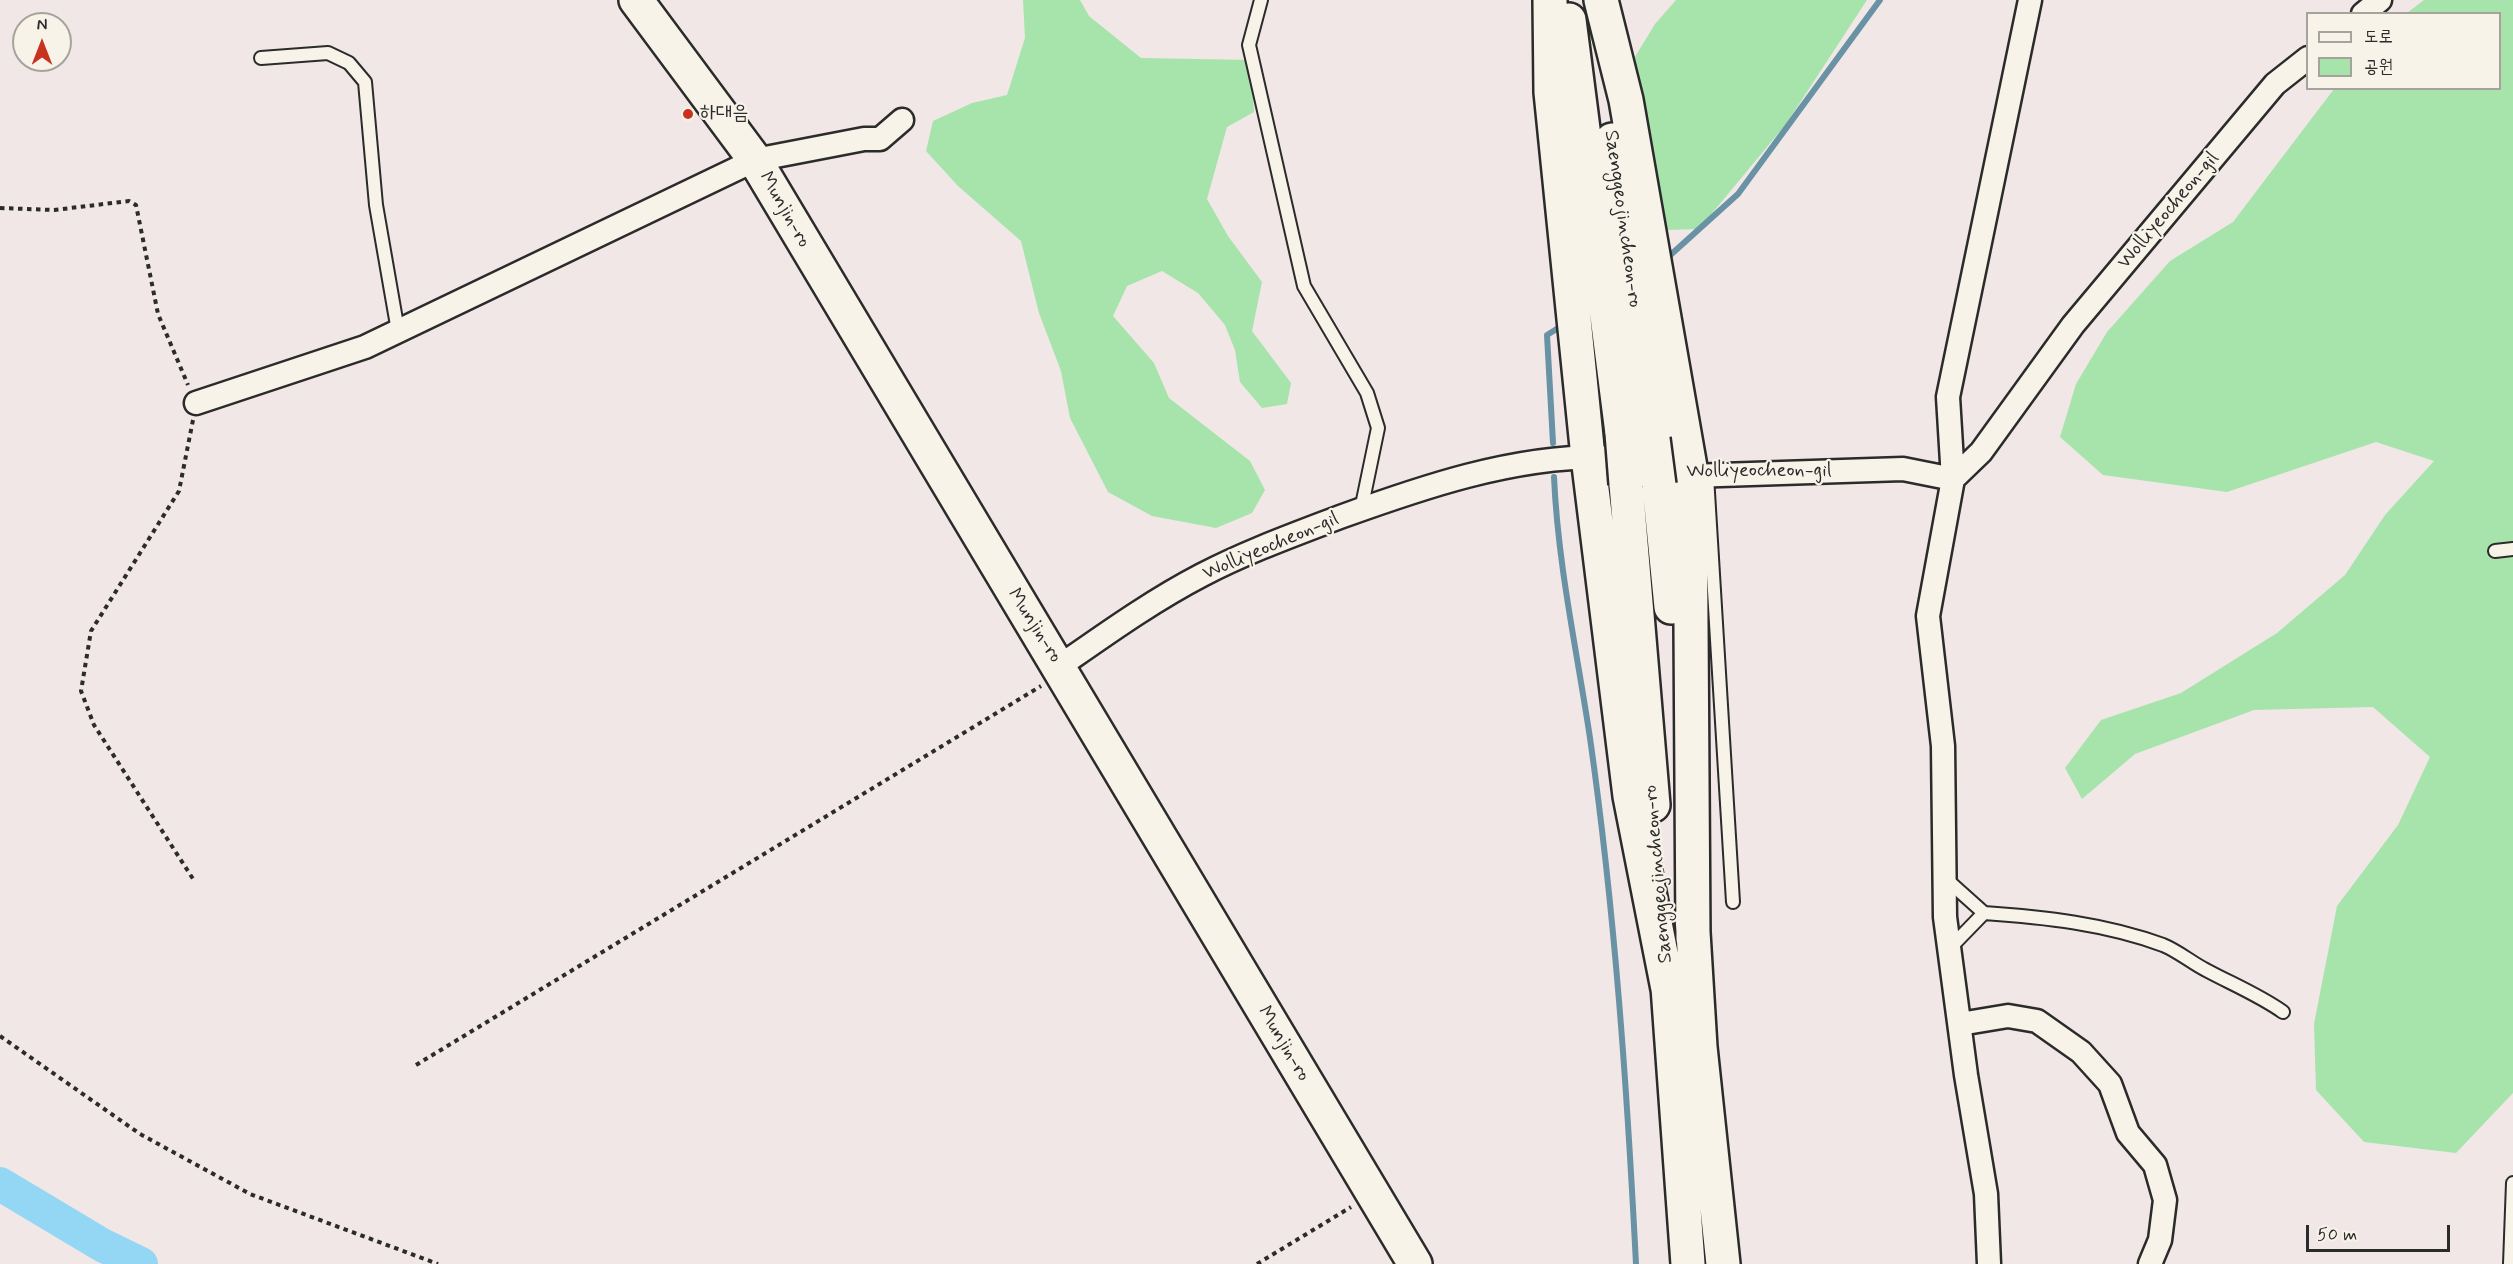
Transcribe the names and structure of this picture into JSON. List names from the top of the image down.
{
  "streets": {
    "main road": ["Munjin-ro", "Saenggeojincheon-ro"],
    "street": ["Wolliyeocheon-gil"]
  },
  "crossings": [
    ["Munjin-ro", "Wolliyeocheon-gil"]
  ],
  "places": ["하대음"],
  "legend": ["도로", "공원"],
  "scale_bar": "50 m",
  "north": "top"
}
